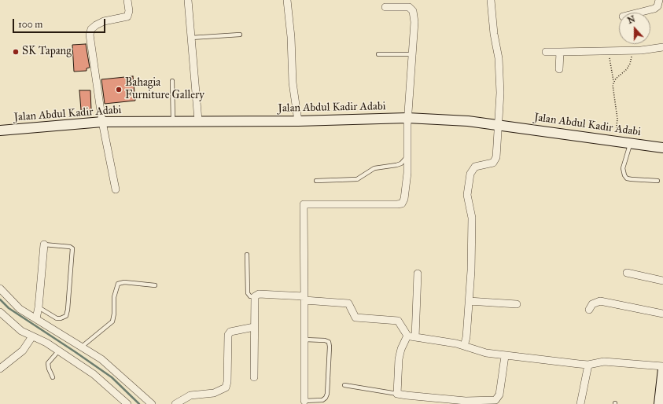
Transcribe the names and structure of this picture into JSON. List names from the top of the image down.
{
  "streets": {
    "main road": ["Jalan Abdul Kadir Adabi"]
  },
  "places": ["SK Tapang", "Bahagia Furniture Gallery"],
  "scale_bar": "100 m",
  "north": "top"
}
